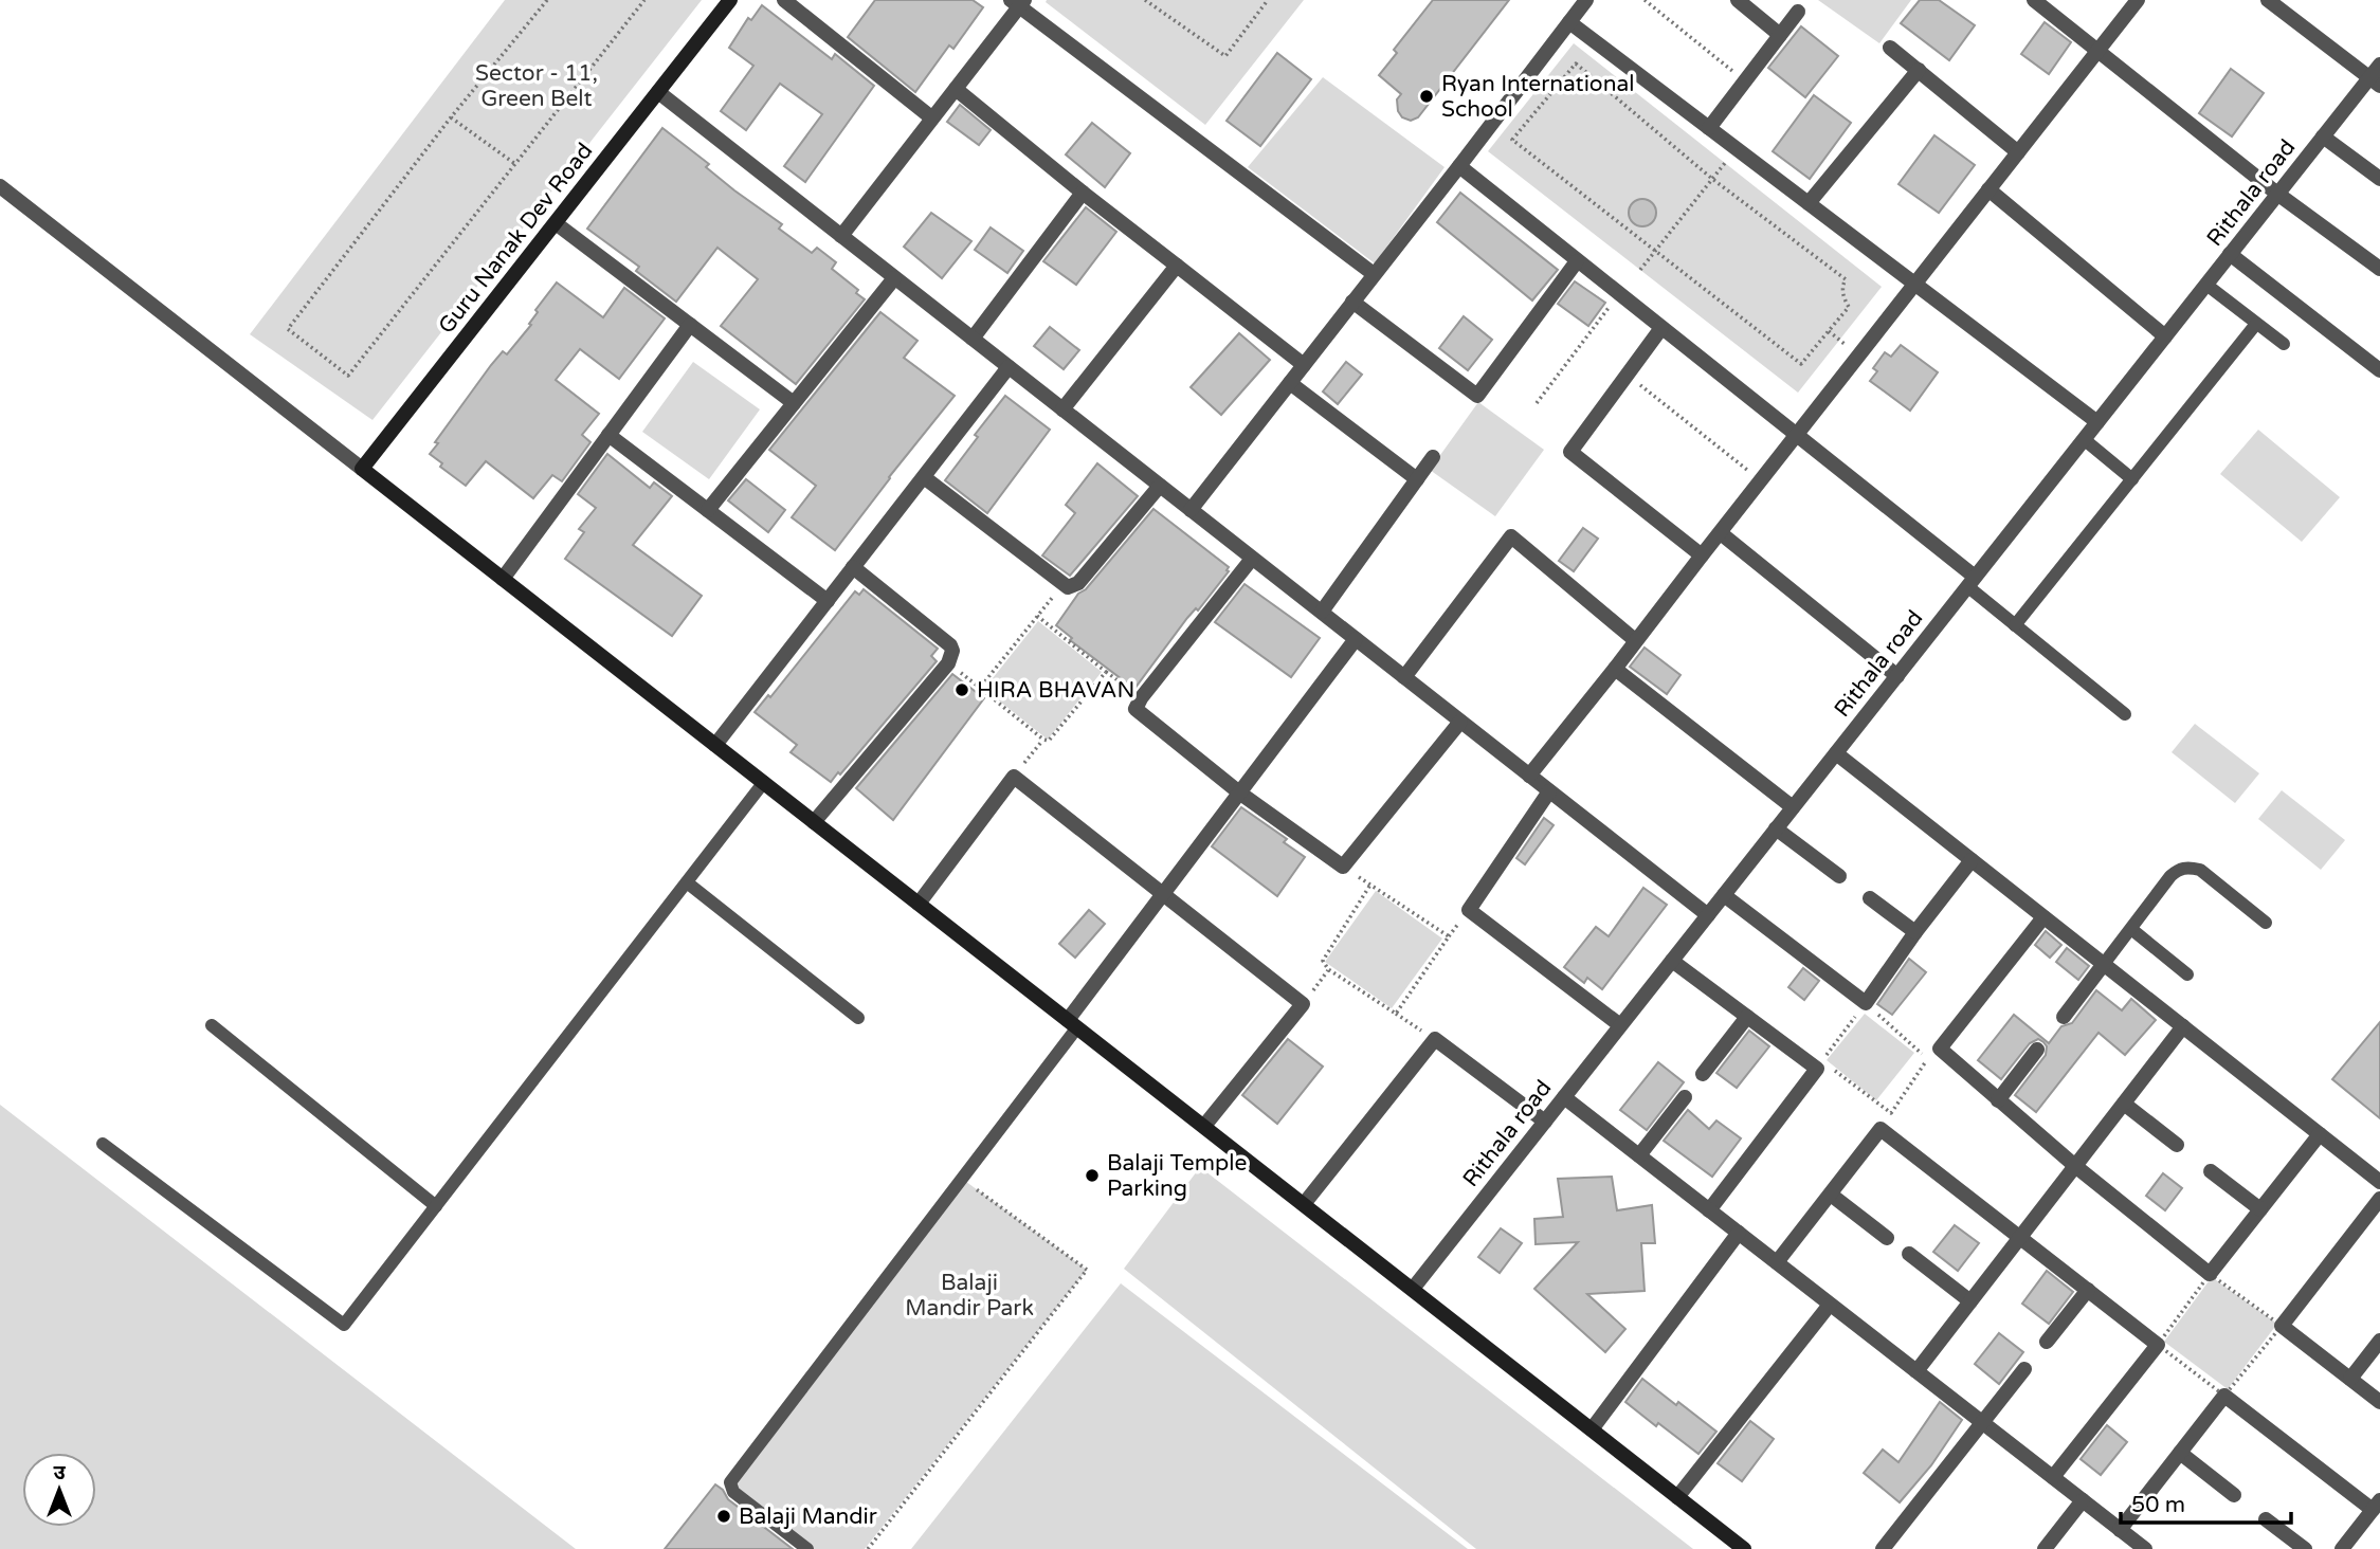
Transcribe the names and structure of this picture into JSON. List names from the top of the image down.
{
  "streets": {
    "street": ["Rithala road", "Guru Nanak Dev Road"]
  },
  "parks": ["Sector - 11, Green Belt", "Balaji Mandir Park"],
  "places": [
    "Ryan International School",
    "HIRA BHAVAN",
    "Balaji Temple Parking",
    "Balaji Mandir"
  ],
  "scale_bar": "50 m",
  "north": "top"
}
